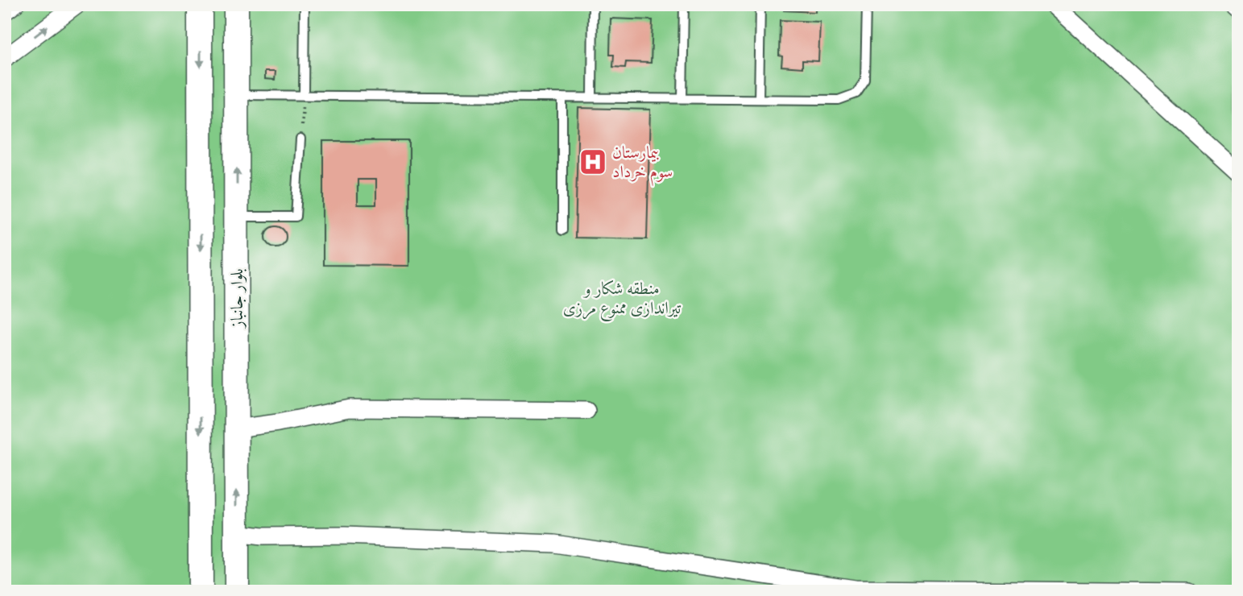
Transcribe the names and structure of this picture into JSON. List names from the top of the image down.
{
  "streets": {
    "main road": ["بلوار جانباز"]
  },
  "parks": ["منطقه شکار و تیراندازی ممنوع مرزی"],
  "places": {
    "hospital": ["بیمارستان سوم خرداد"]
  }
}
